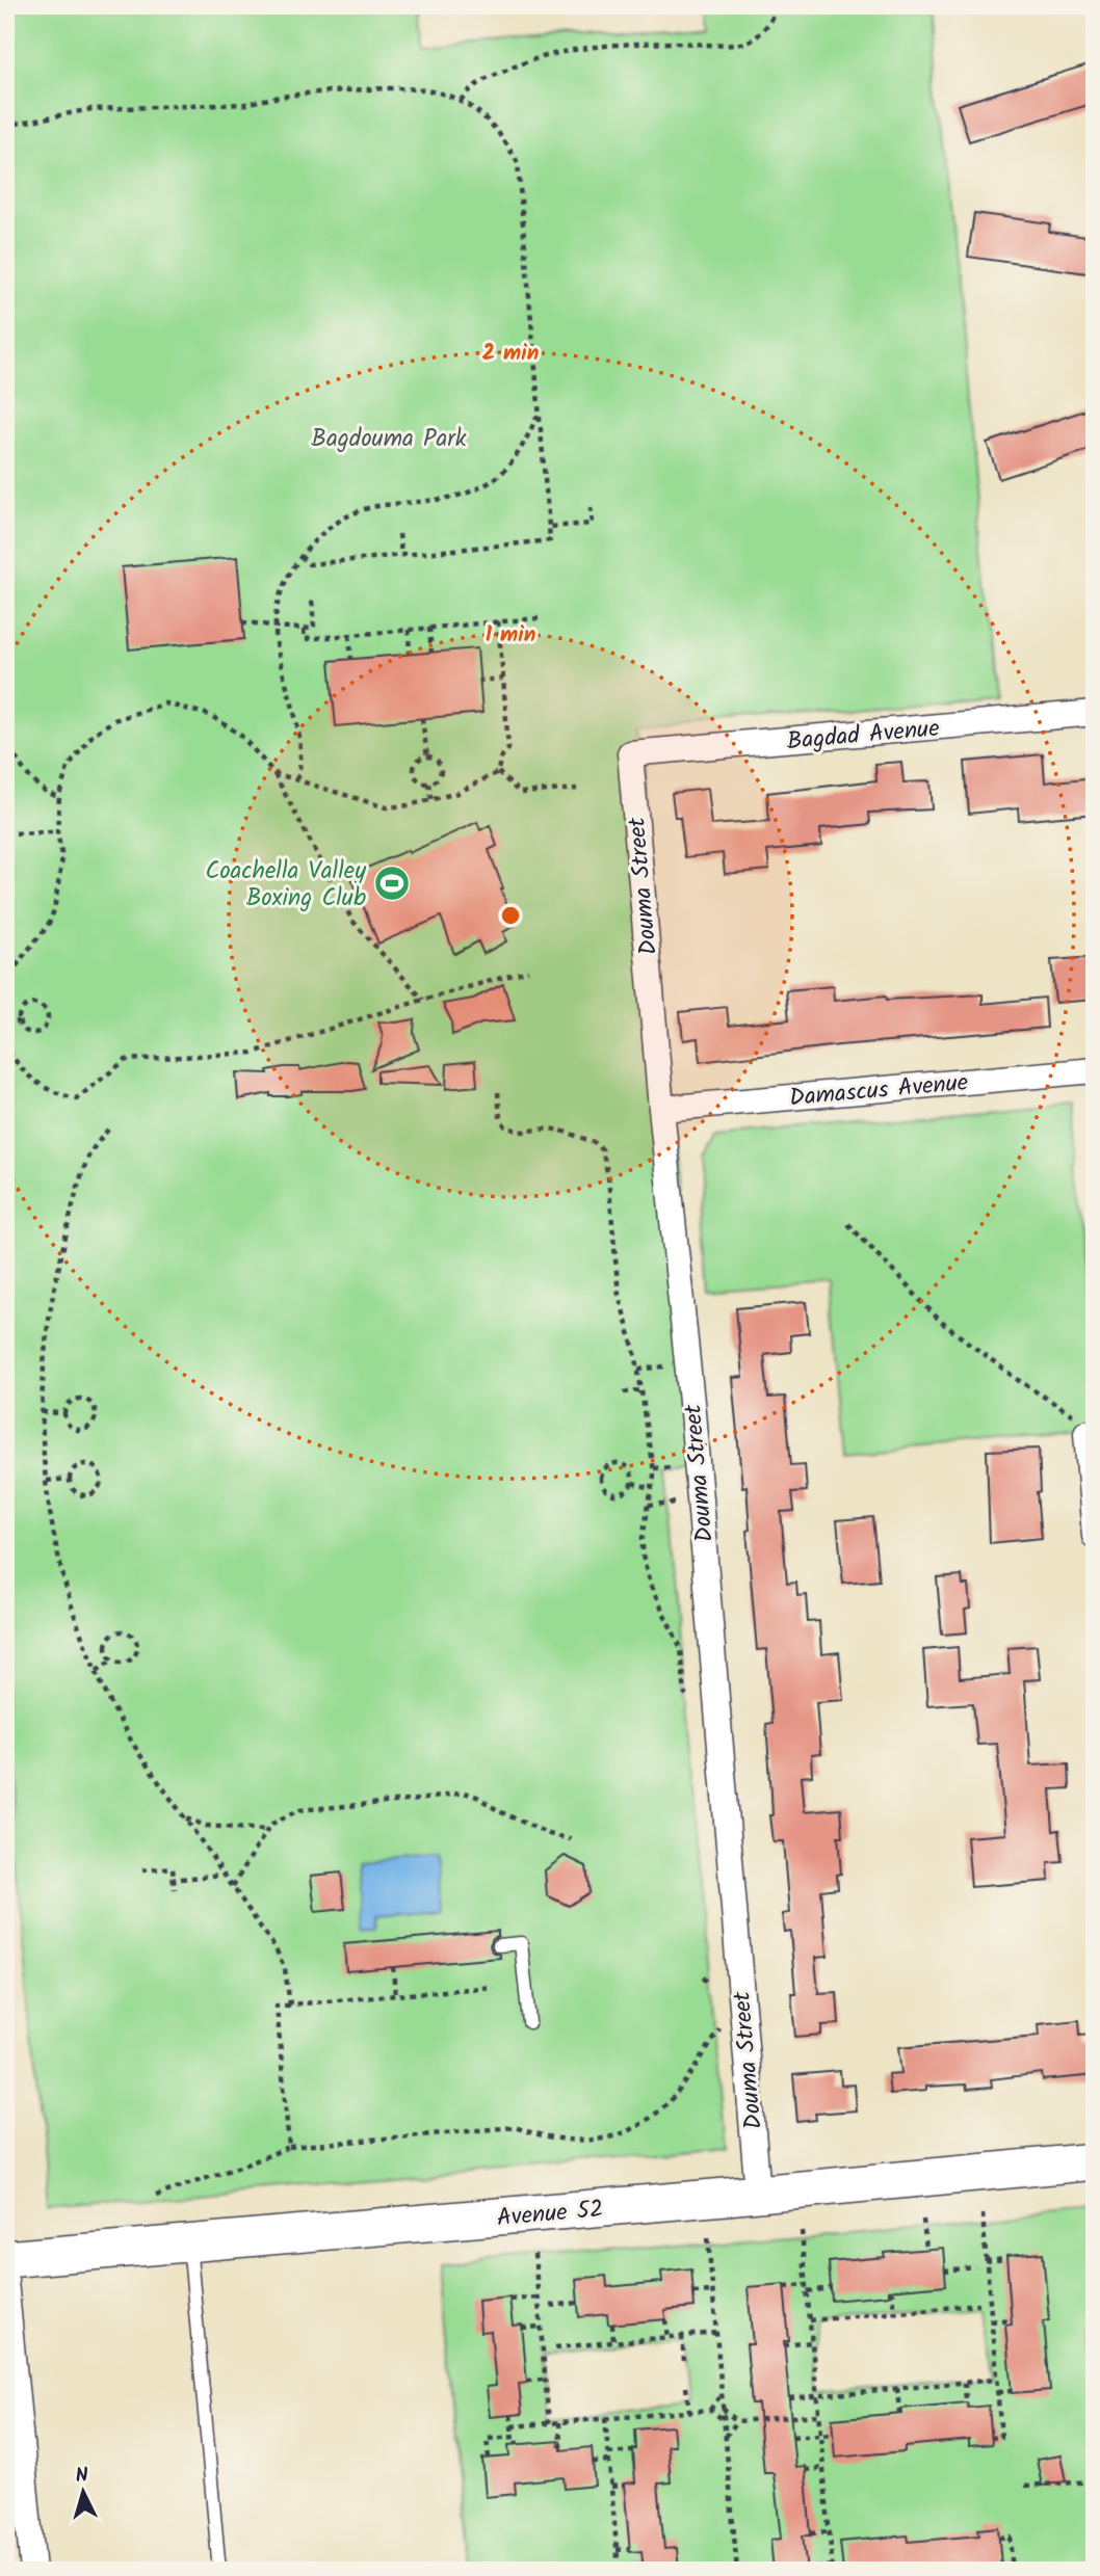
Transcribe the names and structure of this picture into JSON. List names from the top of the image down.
{
  "streets": {
    "main road": ["Avenue 52"],
    "street": ["Bagdad Avenue", "Douma Street", "Damascus Avenue"]
  },
  "crossings": [
    ["Bagdad Avenue", "Douma Street"],
    ["Douma Street", "Damascus Avenue"],
    ["Douma Street", "Avenue 52"]
  ],
  "parks": ["Bagdouma Park"],
  "places": {
    "sports": ["Coachella Valley Boxing Club"]
  },
  "north": "top",
  "rings": ["2 min", "1 min"]
}
